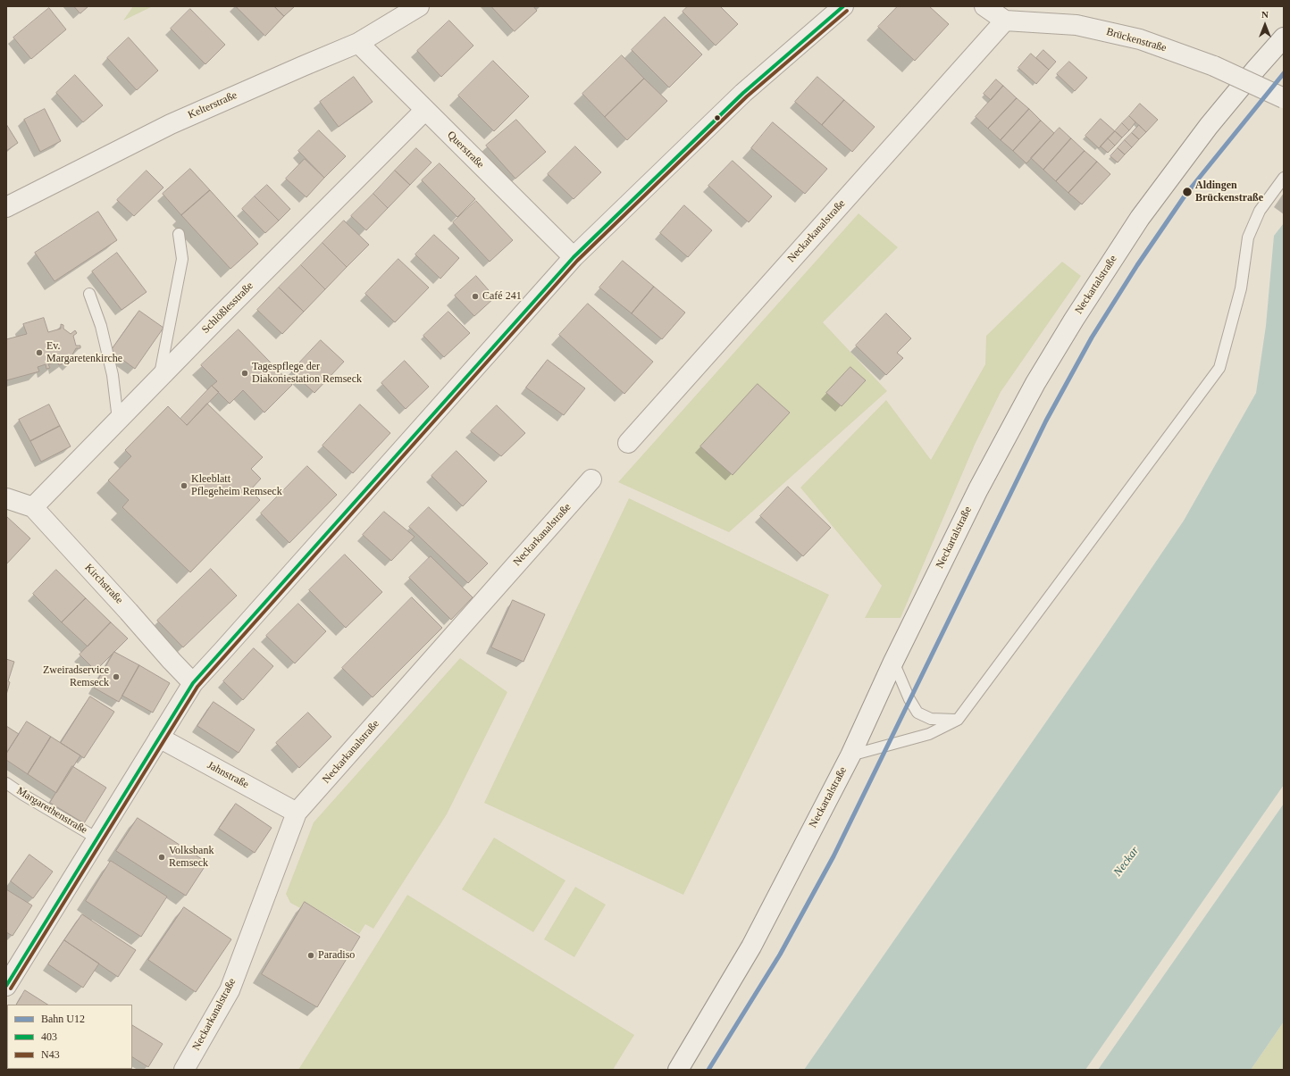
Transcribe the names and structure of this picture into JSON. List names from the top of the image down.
{
  "streets": {
    "street": [
      "Brückenstraße",
      "Kelterstraße",
      "Querstraße",
      "Neckarkanalstraße",
      "Neckartalstraße",
      "Schlößlesstraße",
      "Kirchstraße",
      "Jahnstraße"
    ],
    "lane": ["Margarethenstraße"]
  },
  "crossings": [
    ["Brückenstraße", "Neckarkanalstraße"],
    ["Kelterstraße", "Querstraße"],
    ["Querstraße", "Schlößlesstraße"],
    ["Neckarkanalstraße", "Jahnstraße"],
    ["Schlößlesstraße", "Kirchstraße"]
  ],
  "water": ["Neckar"],
  "places": [
    "Aldingen Brückenstraße",
    "Café 241",
    "Ev. Margaretenkirche",
    "Tagespflege der Diakoniestation Remseck",
    "Kleeblatt Pflegeheim Remseck",
    "Zweiradservice Remseck",
    "Volksbank Remseck",
    "Paradiso"
  ],
  "lines": ["transit line 403", "transit line N43", "rail line U12"],
  "legend": ["Bahn U12", "403", "N43"],
  "north": "top"
}
